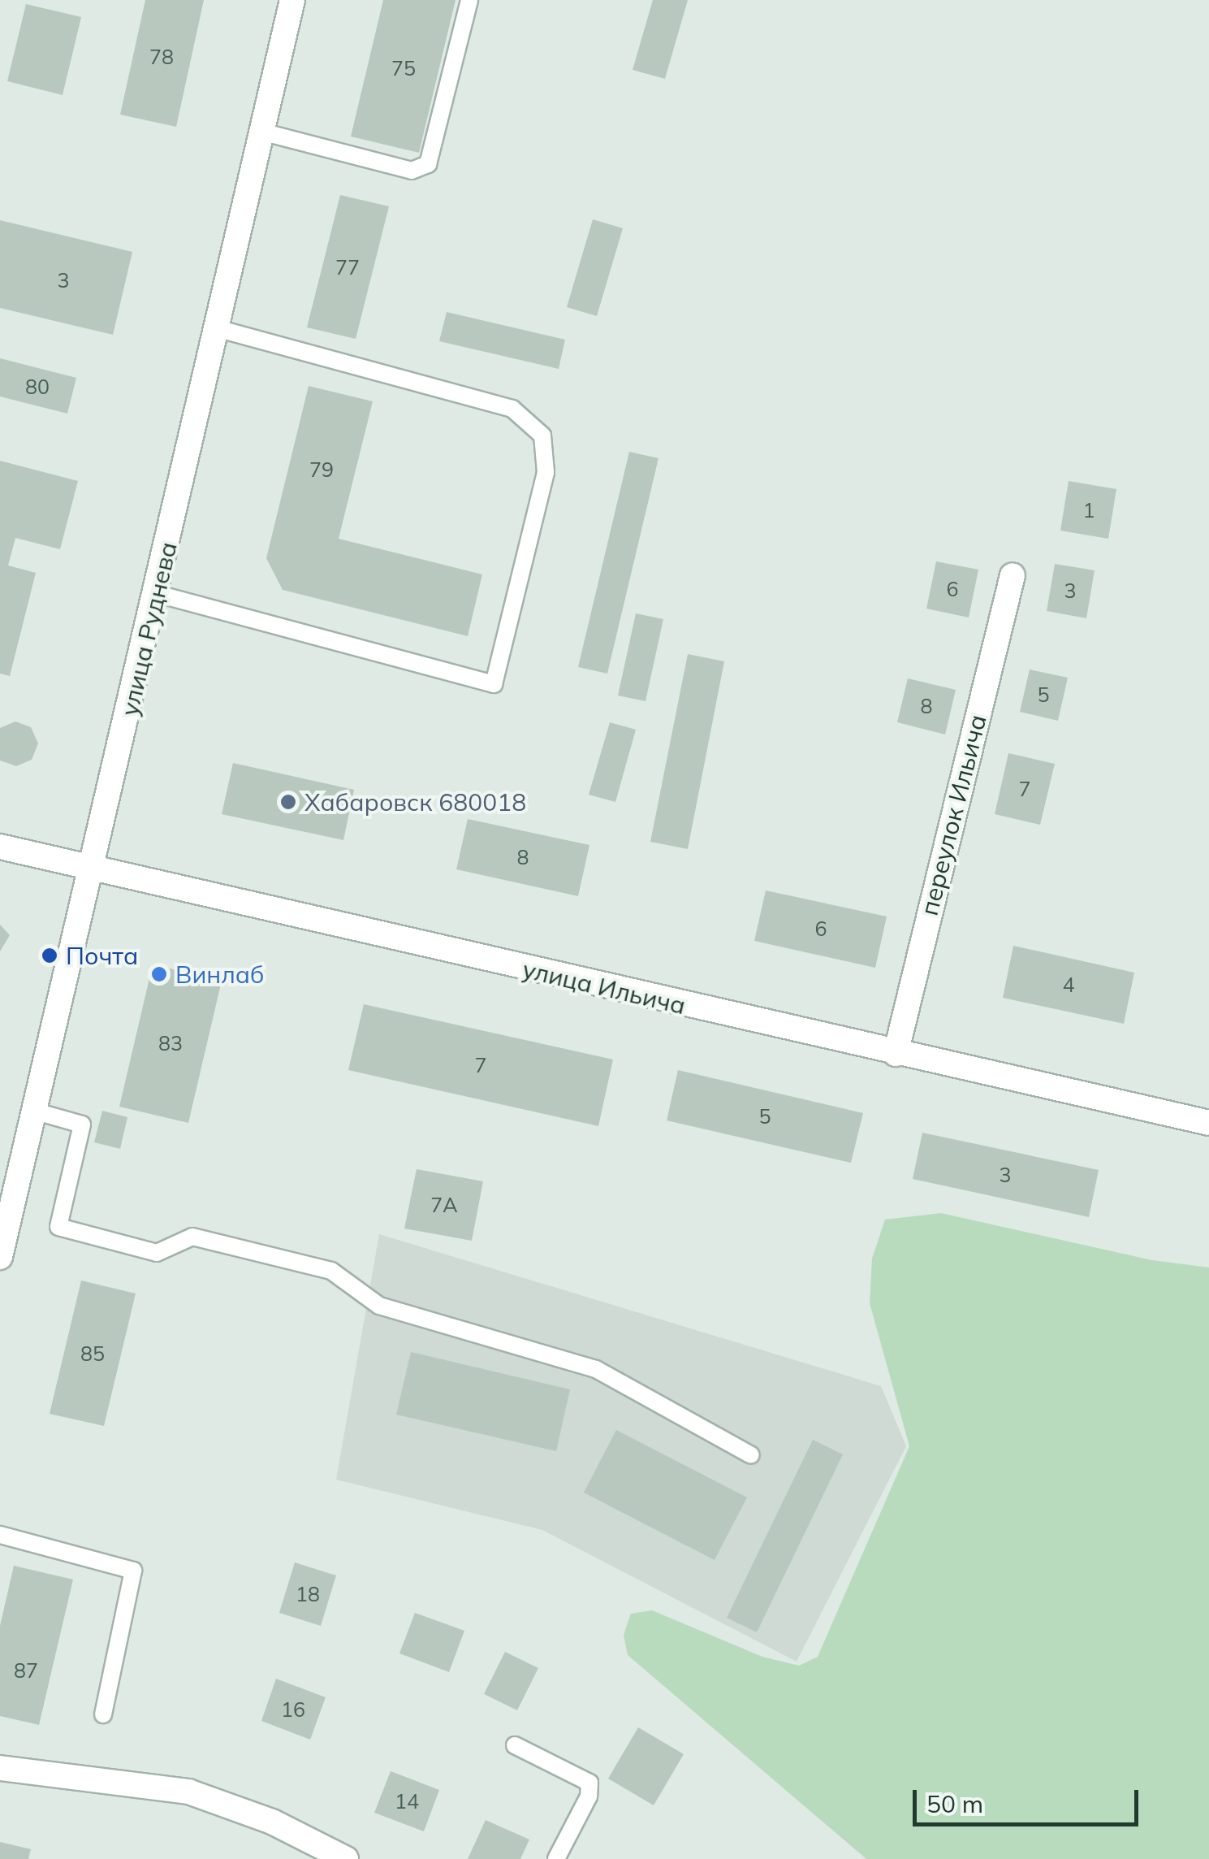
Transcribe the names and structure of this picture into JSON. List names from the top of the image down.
{
  "streets": {
    "street": ["улица Руднева", "переулок Ильича", "улица Ильича"]
  },
  "crossings": [
    ["улица Руднева", "улица Ильича"],
    ["переулок Ильича", "улица Ильича"]
  ],
  "places": ["Хабаровск 680018", "Почта", "Винлаб"],
  "house_numbers": [
    "78",
    "75",
    "77",
    "3",
    "80",
    "79",
    "1",
    "6",
    "3",
    "5",
    "8",
    "7",
    "8",
    "6",
    "4",
    "83",
    "7",
    "5",
    "3",
    "7А",
    "85",
    "18",
    "87",
    "16",
    "14"
  ],
  "scale_bar": "50 m"
}
